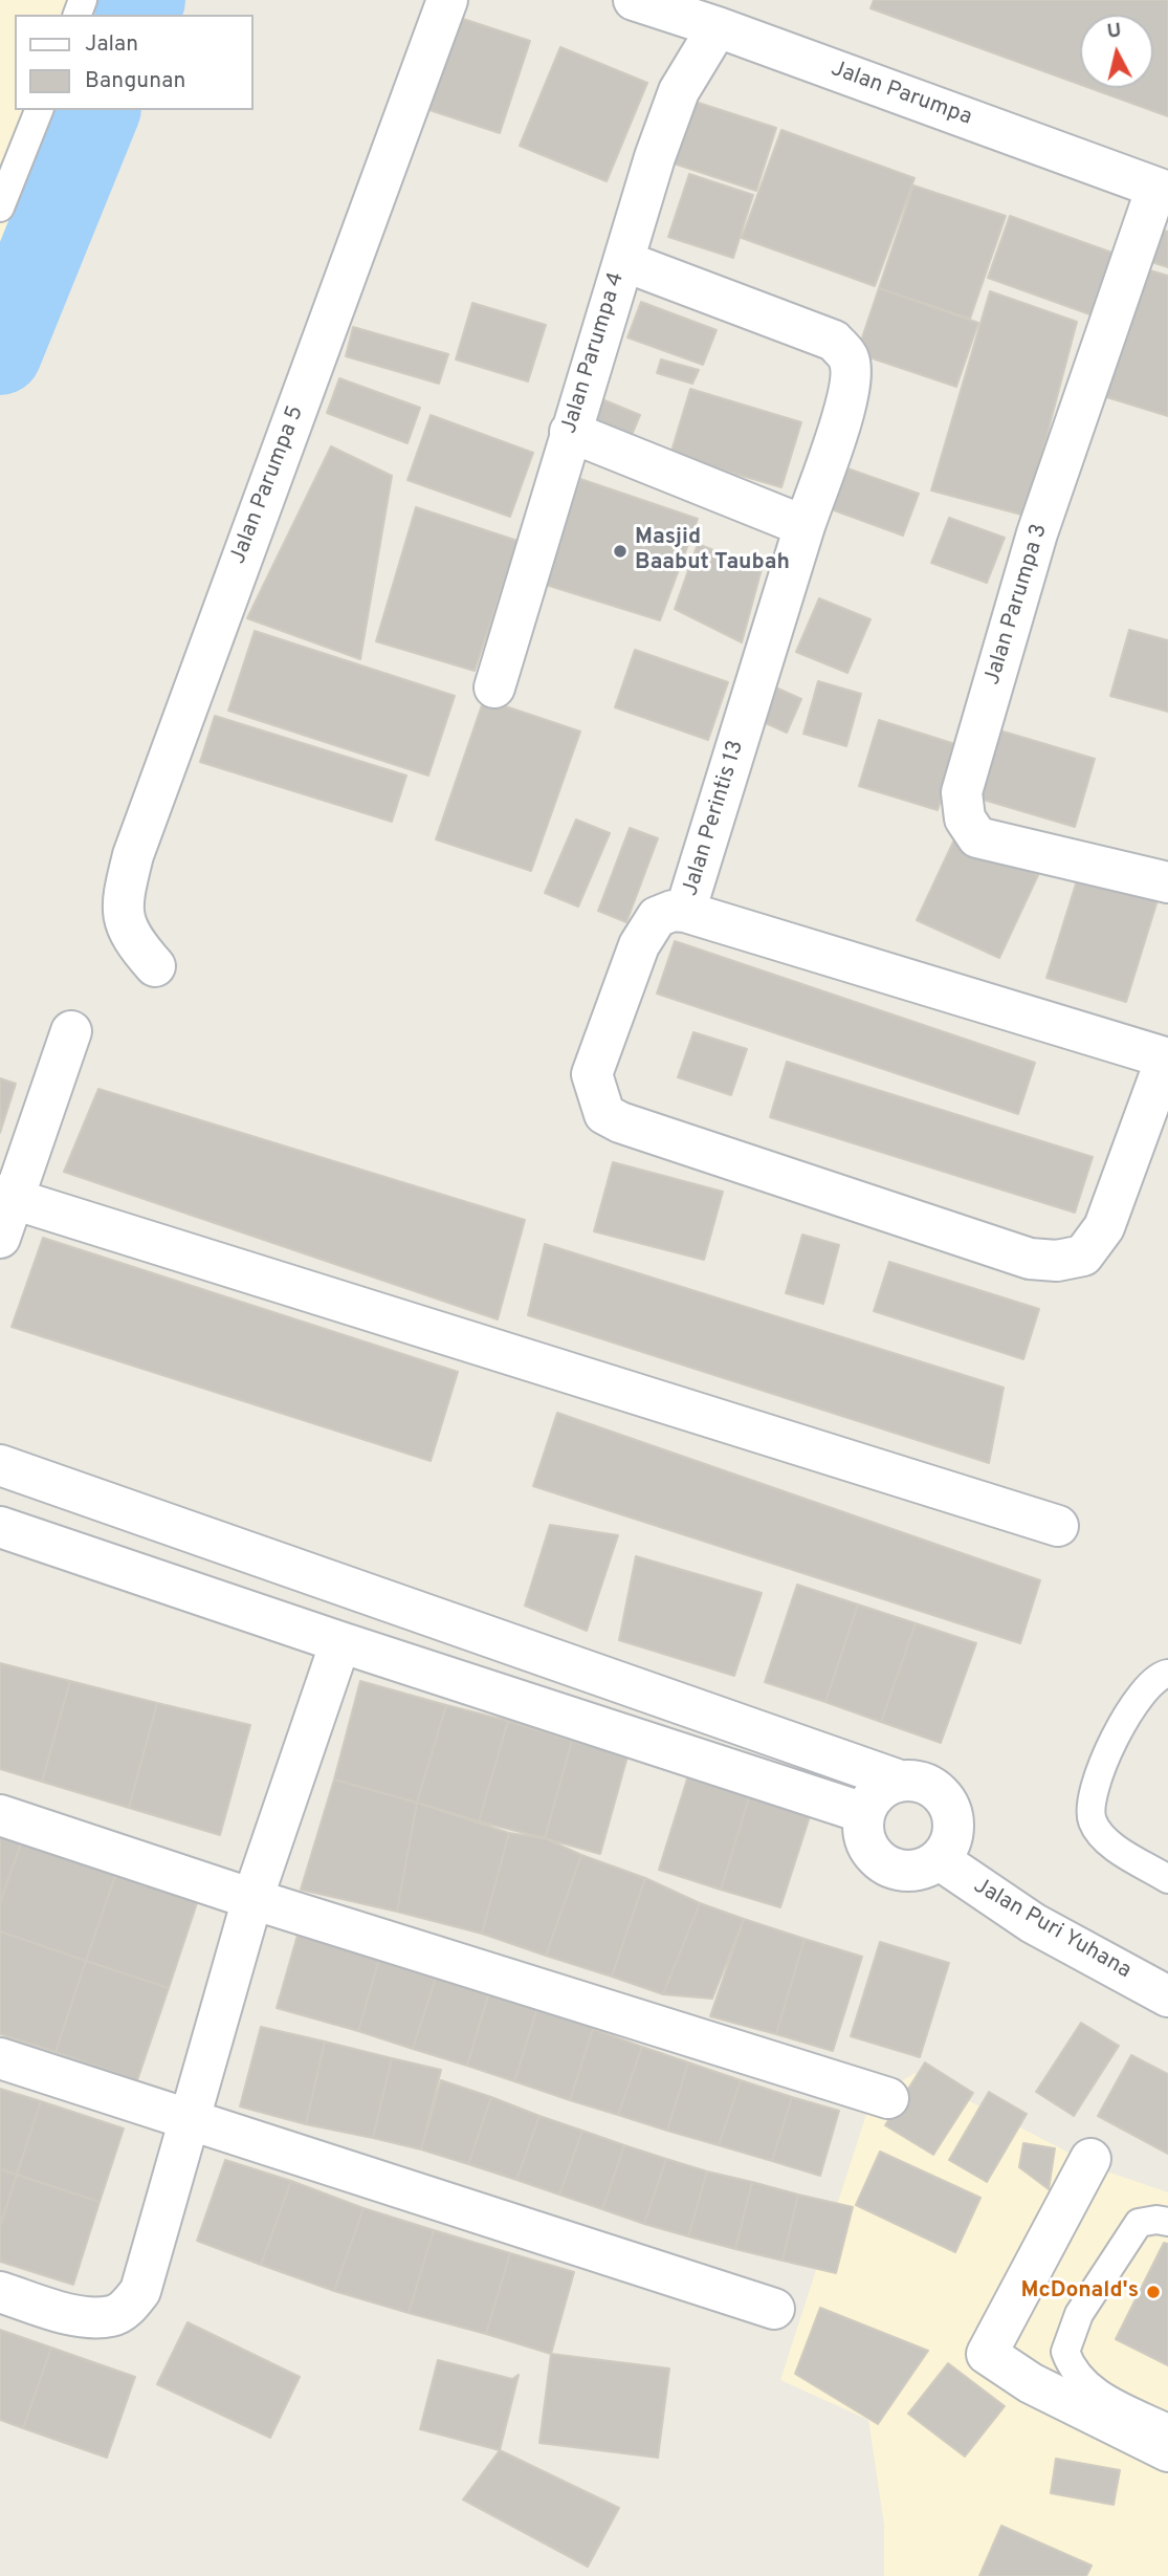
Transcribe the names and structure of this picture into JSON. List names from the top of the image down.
{
  "streets": {
    "street": [
      "Jalan Parumpa",
      "Jalan Parumpa 4",
      "Jalan Parumpa 5",
      "Jalan Parumpa 3",
      "Jalan Perintis 13",
      "Jalan Puri Yuhana"
    ]
  },
  "crossings": [
    ["Jalan Parumpa", "Jalan Parumpa 4"],
    ["Jalan Parumpa", "Jalan Parumpa 3"],
    ["Jalan Parumpa 4", "Jalan Perintis 13"]
  ],
  "places": ["Masjid Baabut Taubah", "McDonald's"],
  "legend": ["Jalan", "Bangunan"],
  "north": "top"
}
